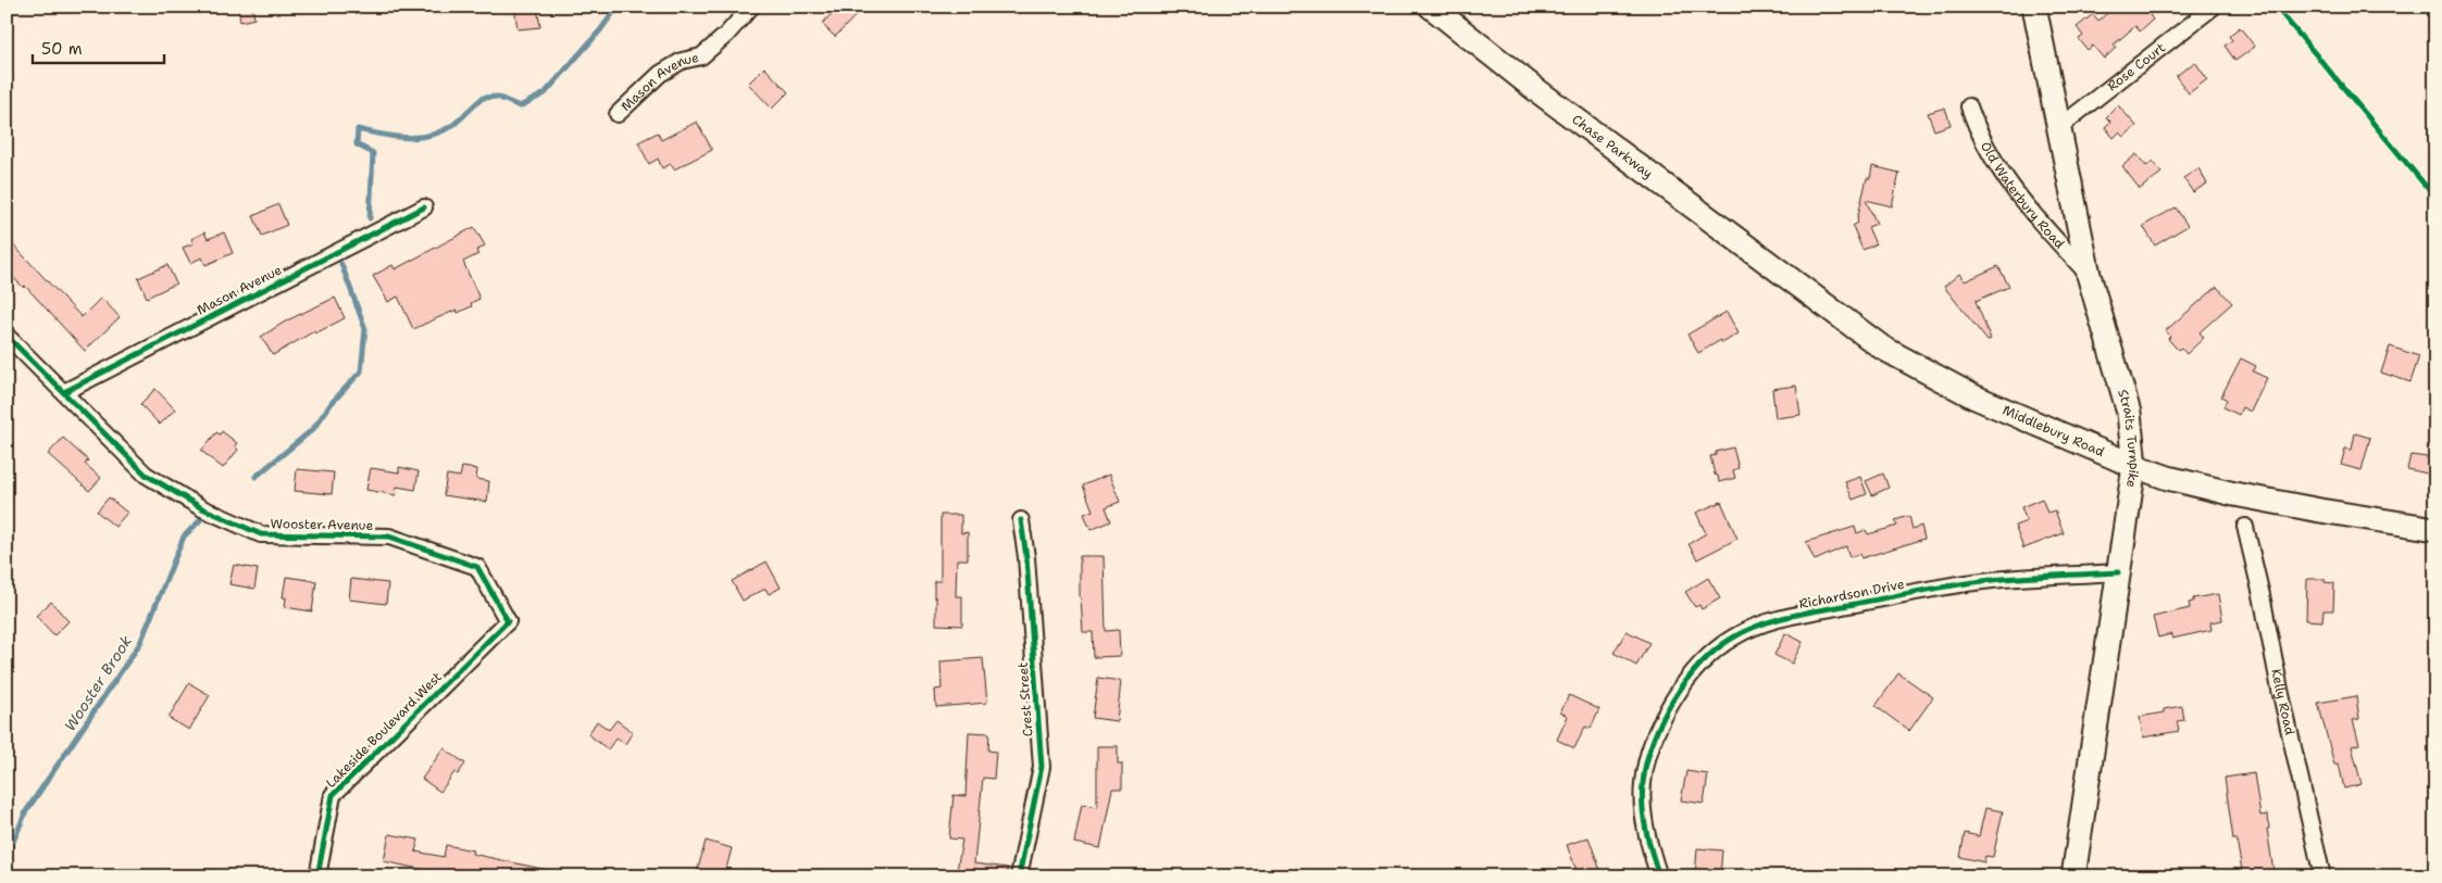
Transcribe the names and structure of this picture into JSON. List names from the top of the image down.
{
  "streets": {
    "main road": ["Chase Parkway", "Middlebury Road", "Straits Turnpike"],
    "street": [
      "Rose Court",
      "Mason Avenue",
      "Old Waterbury Road",
      "Wooster Avenue",
      "Richardson Drive",
      "Crest Street",
      "Kelly Road",
      "Lakeside Boulevard West"
    ]
  },
  "crossings": [
    ["Rose Court", "Straits Turnpike"],
    ["Mason Avenue", "Wooster Avenue"],
    ["Chase Parkway", "Middlebury Road"],
    ["Old Waterbury Road", "Straits Turnpike"],
    ["Middlebury Road", "Straits Turnpike"],
    ["Straits Turnpike", "Richardson Drive"],
    ["Wooster Avenue", "Lakeside Boulevard West"]
  ],
  "water": ["Wooster Brook"],
  "scale_bar": "50 m"
}
